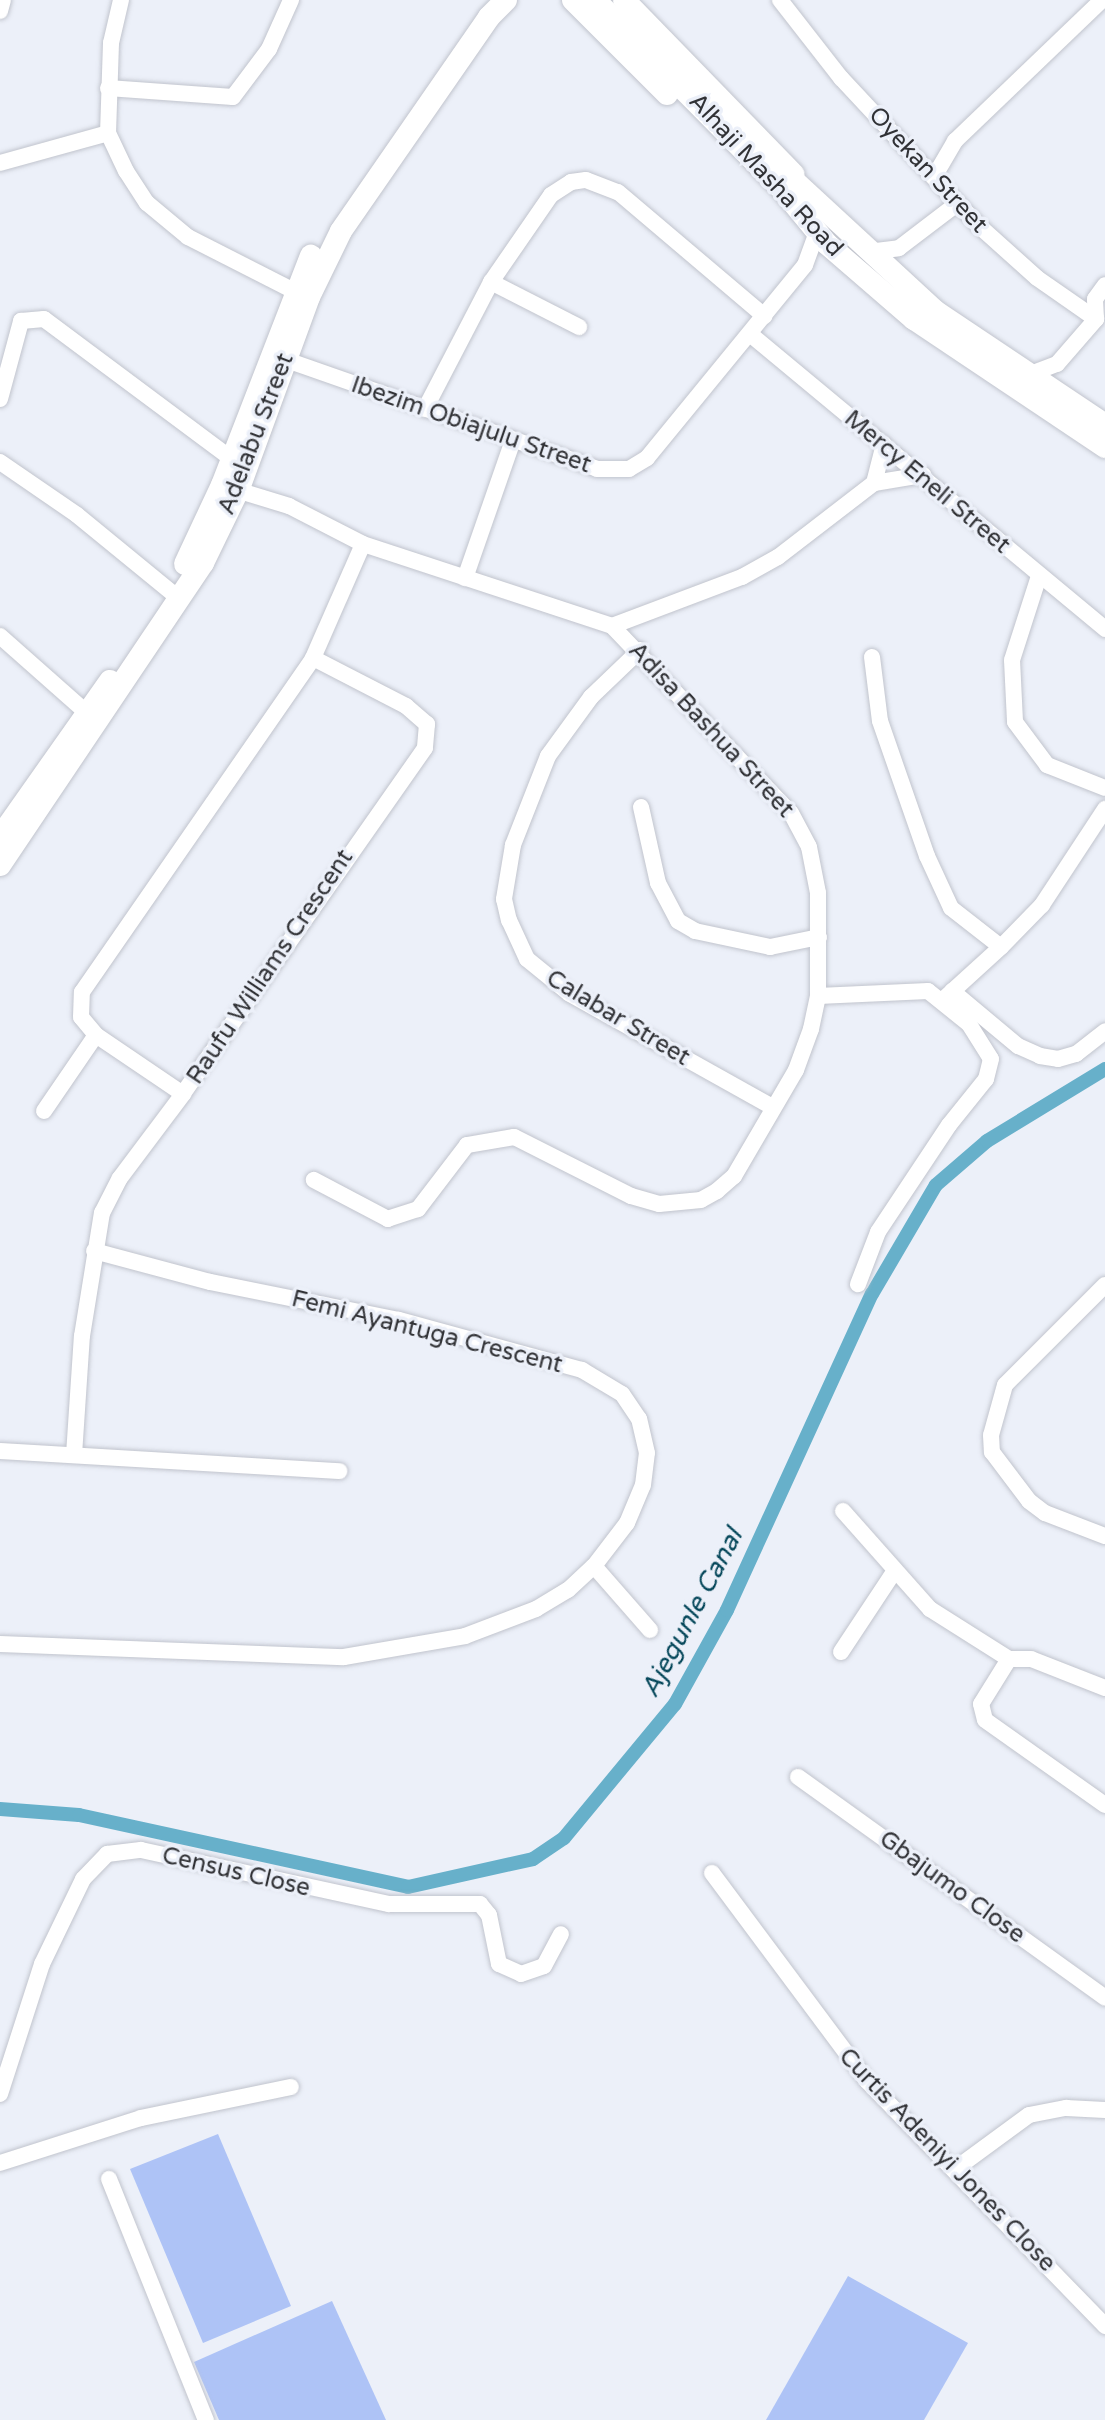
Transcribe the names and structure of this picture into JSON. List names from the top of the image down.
{
  "streets": {
    "main road": ["Alhaji Masha Road", "Adelabu Street"],
    "street": [
      "Oyekan Street",
      "Ibezim Obiajulu Street",
      "Mercy Eneli Street",
      "Adisa Bashua Street",
      "Raufu Williams Crescent",
      "Calabar Street",
      "Femi Ayantuga Crescent",
      "Census Close",
      "Gbajumo Close",
      "Curtis Adeniyi Jones Close"
    ]
  },
  "crossings": [
    ["Alhaji Masha Road", "Ibezim Obiajulu Street"],
    ["Ibezim Obiajulu Street", "Adelabu Street"],
    ["Ibezim Obiajulu Street", "Mercy Eneli Street"],
    ["Adelabu Street", "Adisa Bashua Street"],
    ["Adisa Bashua Street", "Calabar Street"]
  ],
  "water": ["Ajegunle Canal"]
}
